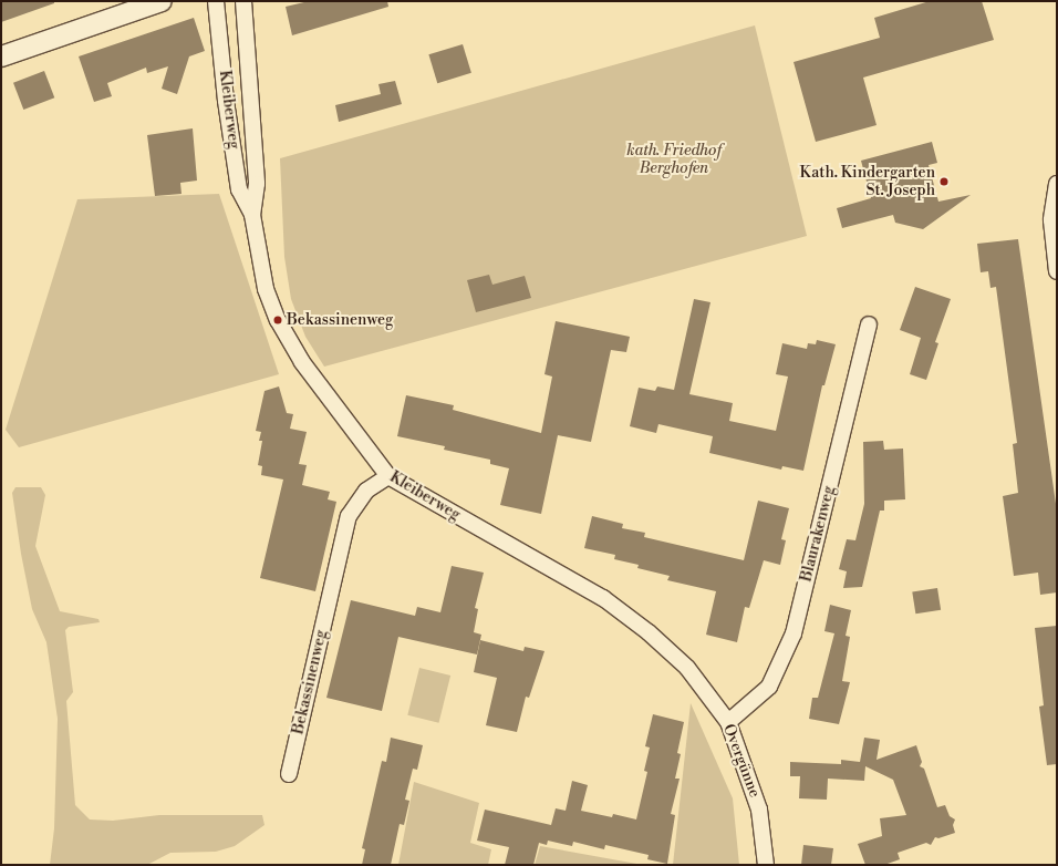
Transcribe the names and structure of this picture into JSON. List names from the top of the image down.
{
  "streets": {
    "street": [
      "Kleiberweg",
      "Blaurakenweg",
      "Bekassinenweg",
      "Overgünne"
    ]
  },
  "crossings": [
    ["Kleiberweg", "Bekassinenweg"],
    ["Kleiberweg", "Overgünne"],
    ["Blaurakenweg", "Overgünne"]
  ],
  "parks": ["kath. Friedhof Berghofen"],
  "places": ["Kath. Kindergarten St. Joseph", "Bekassinenweg"]
}
